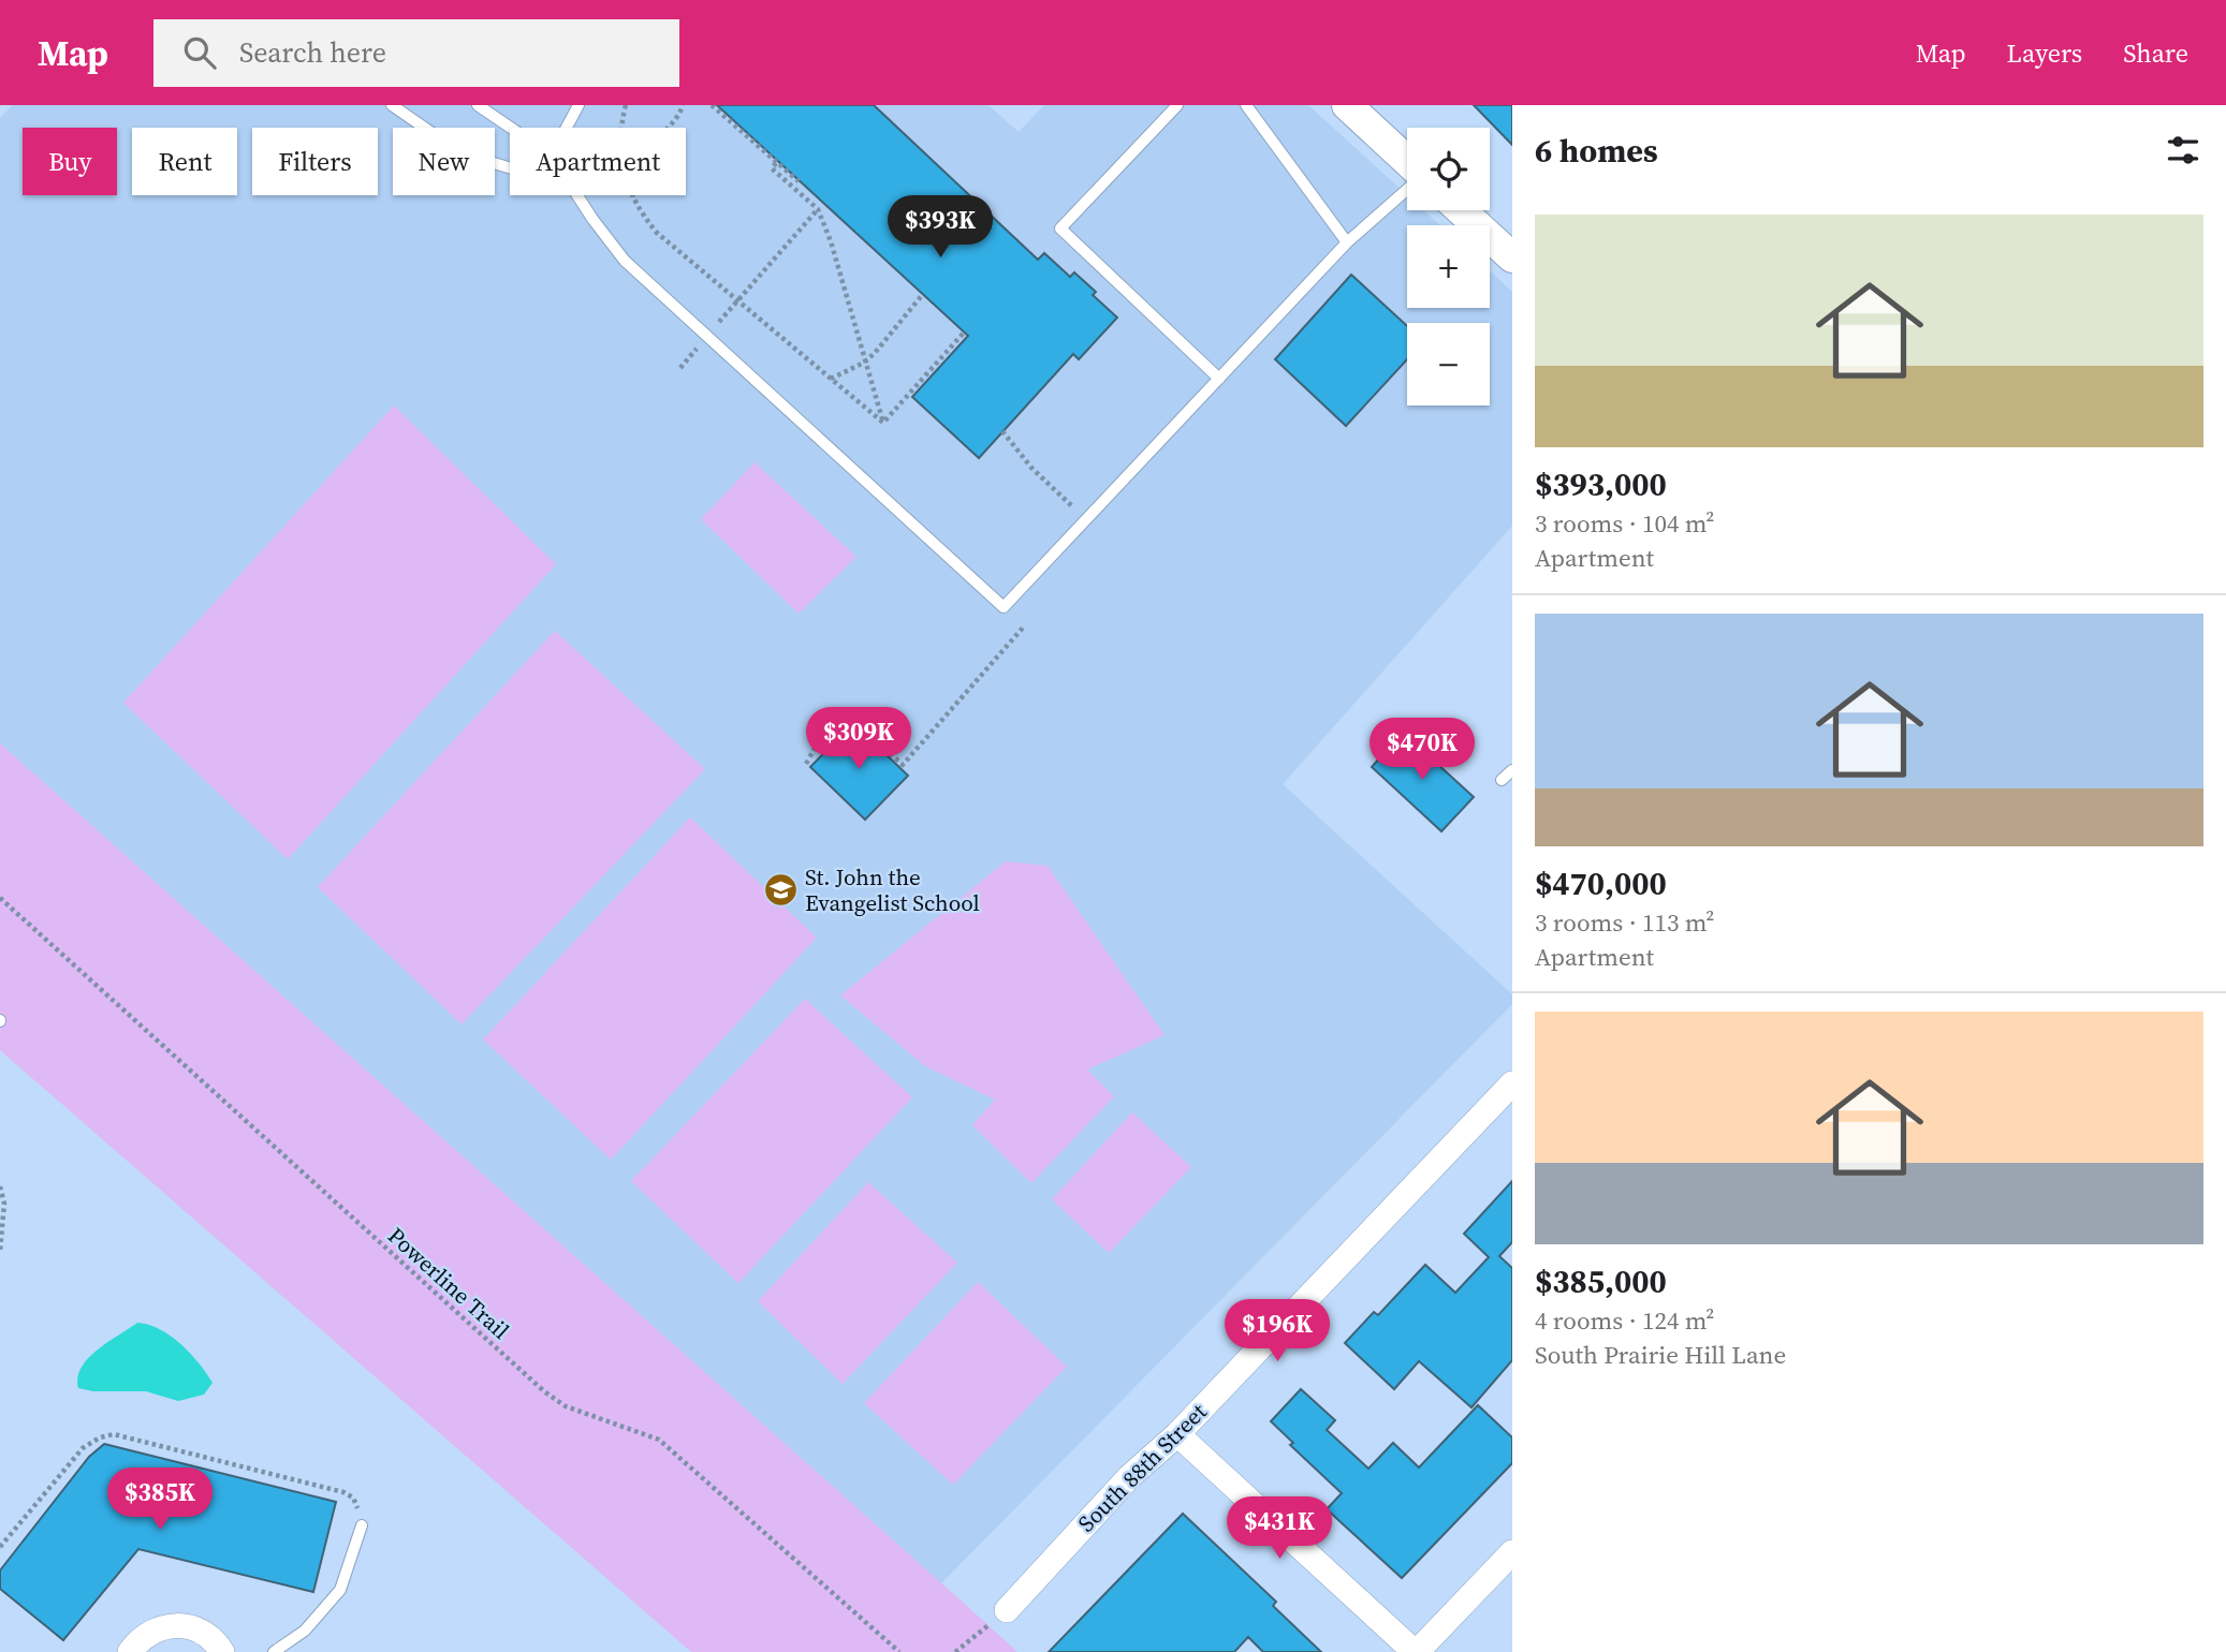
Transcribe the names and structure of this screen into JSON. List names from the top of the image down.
{
  "streets": {
    "street": ["South 88th Street"],
    "path": ["Powerline Trail"]
  },
  "places": {
    "school or university": ["St. John the Evangelist School"]
  },
  "page": {
    "header": "Map",
    "search": "Search here",
    "nav": ["Map", "Layers", "Share"],
    "heading": "6 homes",
    "map_buttons": ["+", "−"],
    "chip": [
      "Buy",
      "Rent",
      "Filters",
      "New",
      "Apartment"
    ],
    "price": [
      "$393K",
      "$309K",
      "$470K",
      "$196K",
      "$385K",
      "$431K"
    ],
    "list": [
      {
        "name": "$393,000",
        "note": "3 rooms · 104 m² · Apartment"
      },
      {
        "name": "$470,000",
        "note": "3 rooms · 113 m² · Apartment"
      },
      {
        "name": "$385,000",
        "note": "4 rooms · 124 m² · South Prairie Hill Lane"
      }
    ]
  }
}
